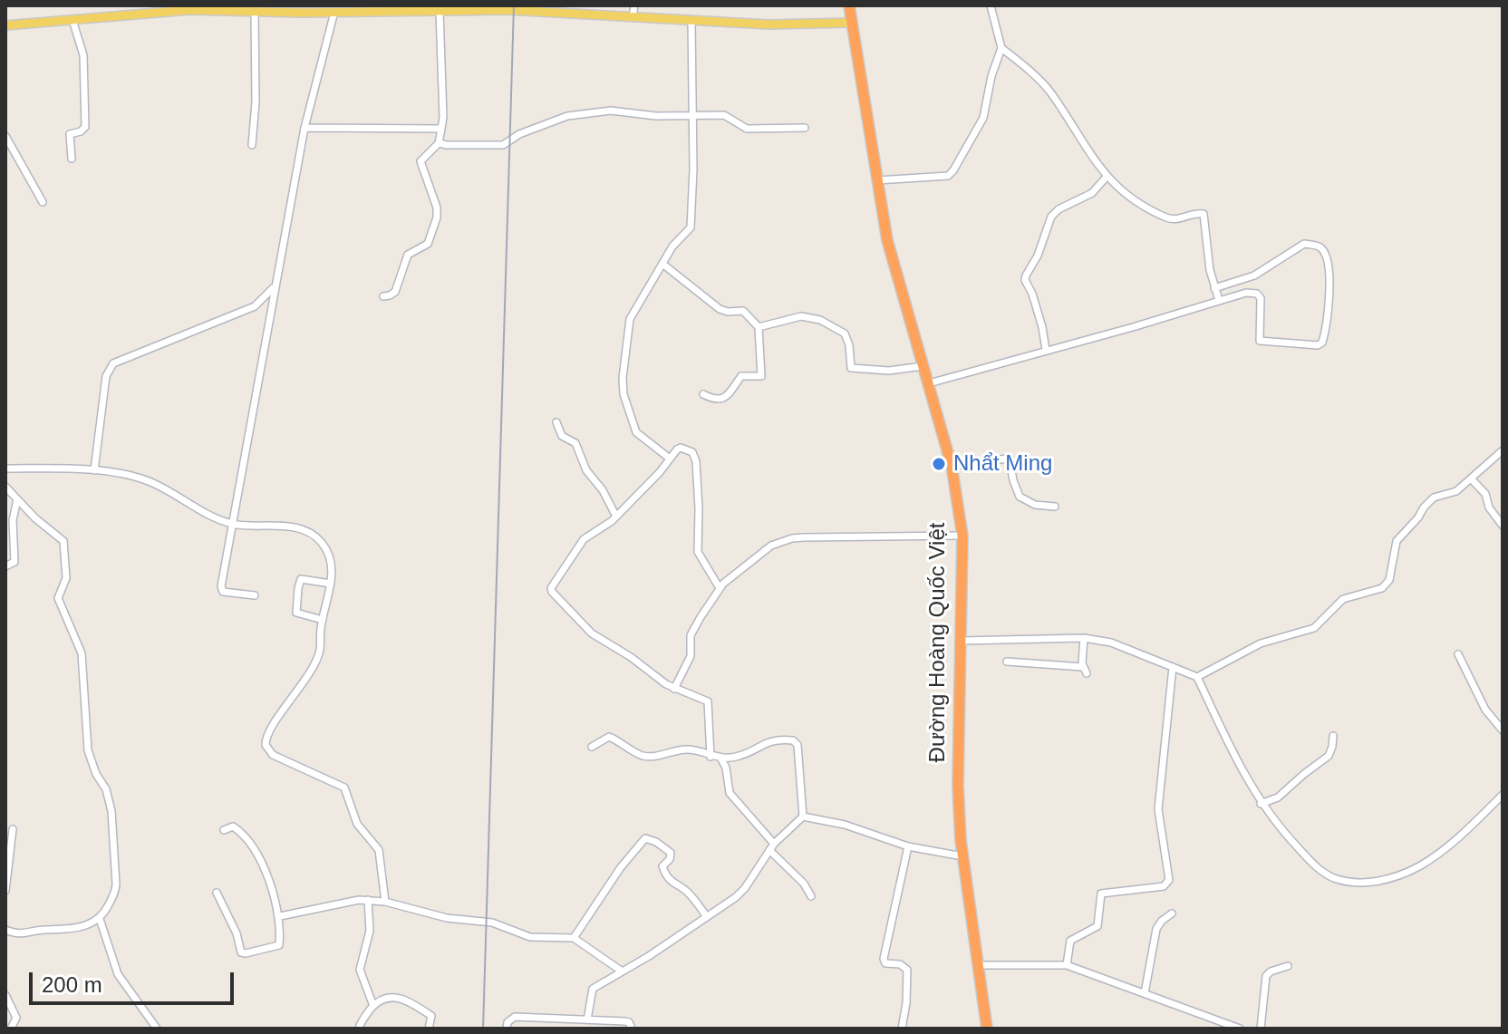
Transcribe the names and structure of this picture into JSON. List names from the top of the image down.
{
  "streets": {
    "highway": ["Đường Hoàng Quốc Việt"]
  },
  "places": ["Nhẩt Ming"],
  "scale_bar": "200 m"
}
